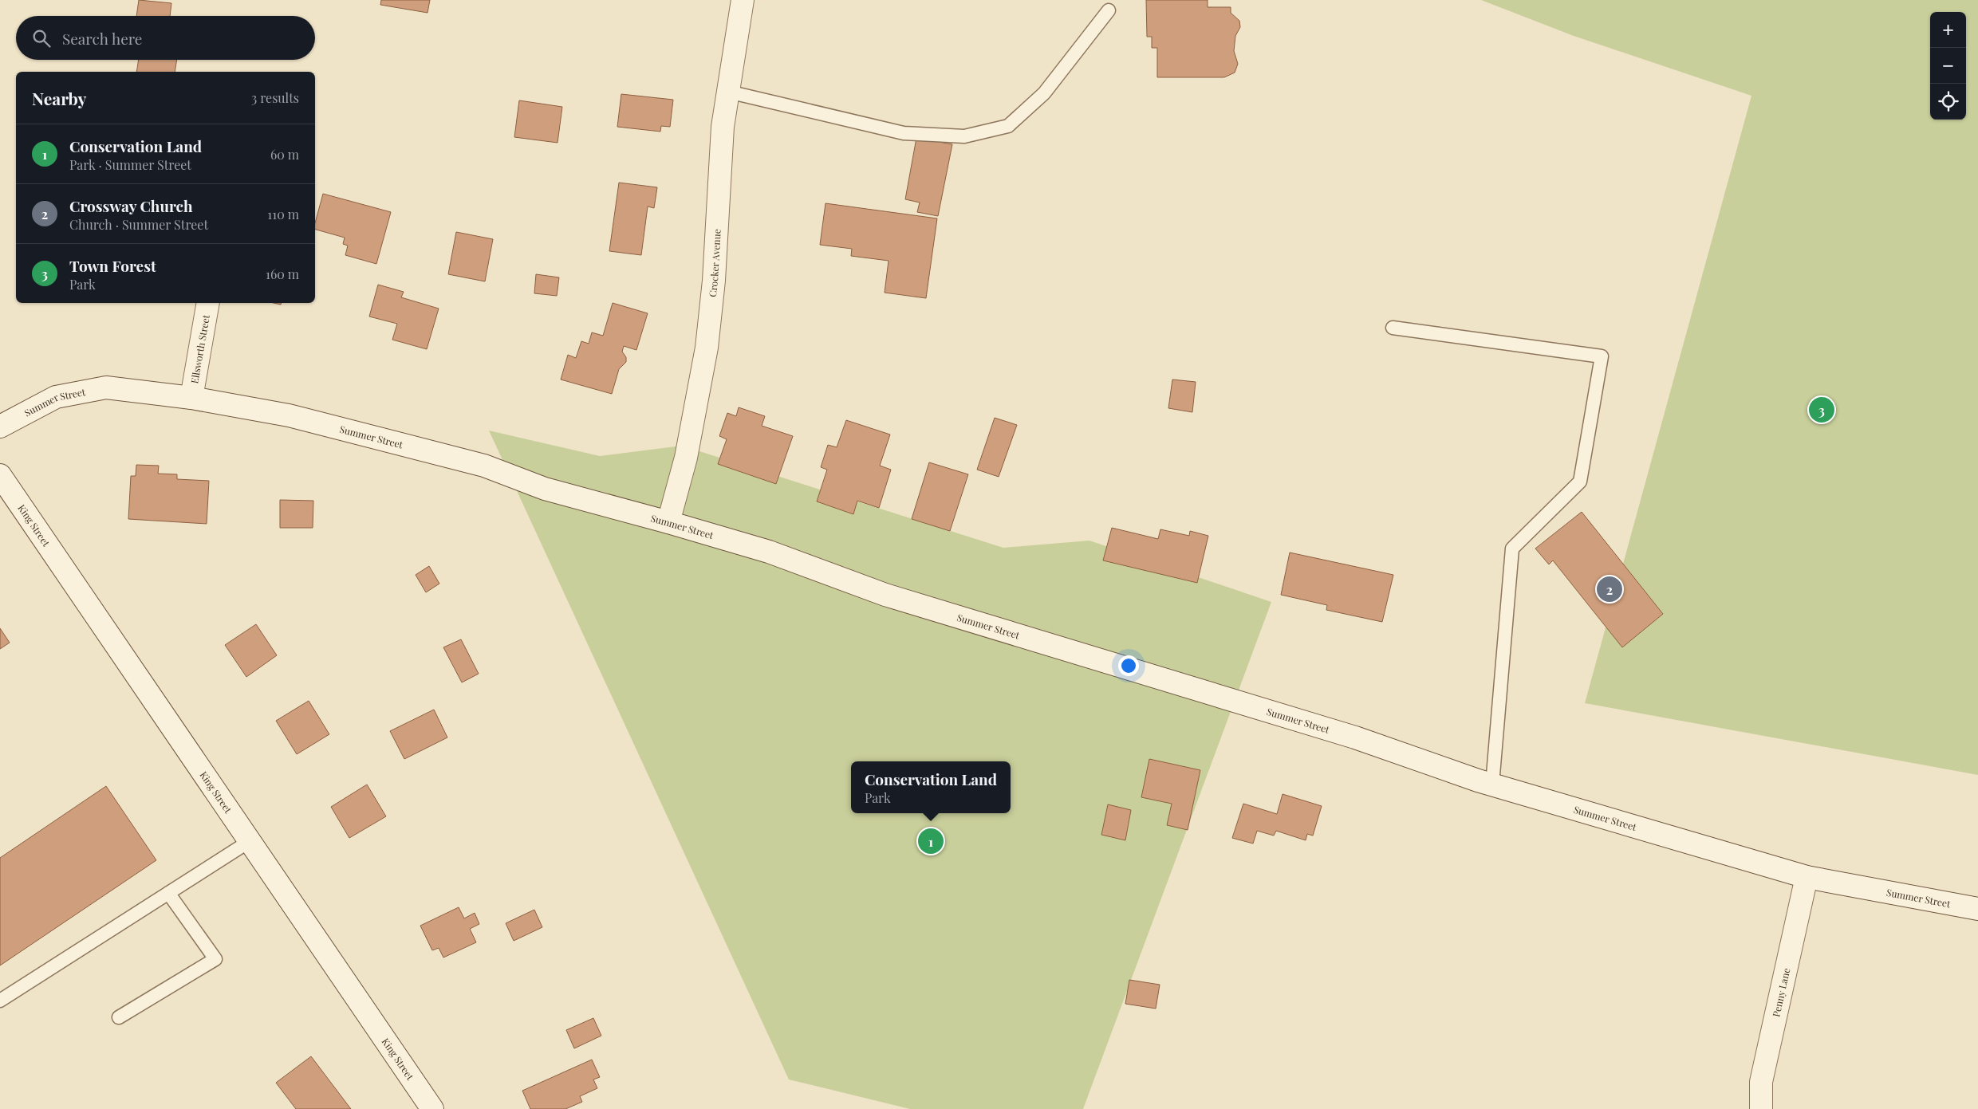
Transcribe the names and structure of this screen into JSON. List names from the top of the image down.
{
  "streets": {
    "main road": [
      "Crocker Avenue",
      "Ellsworth Street",
      "Summer Street",
      "King Street",
      "Penny Lane"
    ]
  },
  "crossings": [
    ["Crocker Avenue", "Summer Street"],
    ["Ellsworth Street", "Summer Street"],
    ["Summer Street", "Penny Lane"]
  ],
  "page": {
    "map_buttons": ["+", "−"],
    "search": "Search here",
    "heading": ["Nearby", "3 results"],
    "list": [
      {
        "mark": "1",
        "name": "Conservation Land",
        "note": "Park · Summer Street",
        "value": "60 m"
      },
      {
        "mark": "2",
        "name": "Crossway Church",
        "note": "Church · Summer Street",
        "value": "110 m"
      },
      {
        "mark": "3",
        "name": "Town Forest",
        "note": "Park",
        "value": "160 m"
      }
    ],
    "pins": ["3", "2", "1"],
    "popup": ["Conservation Land", "Park"]
  }
}
